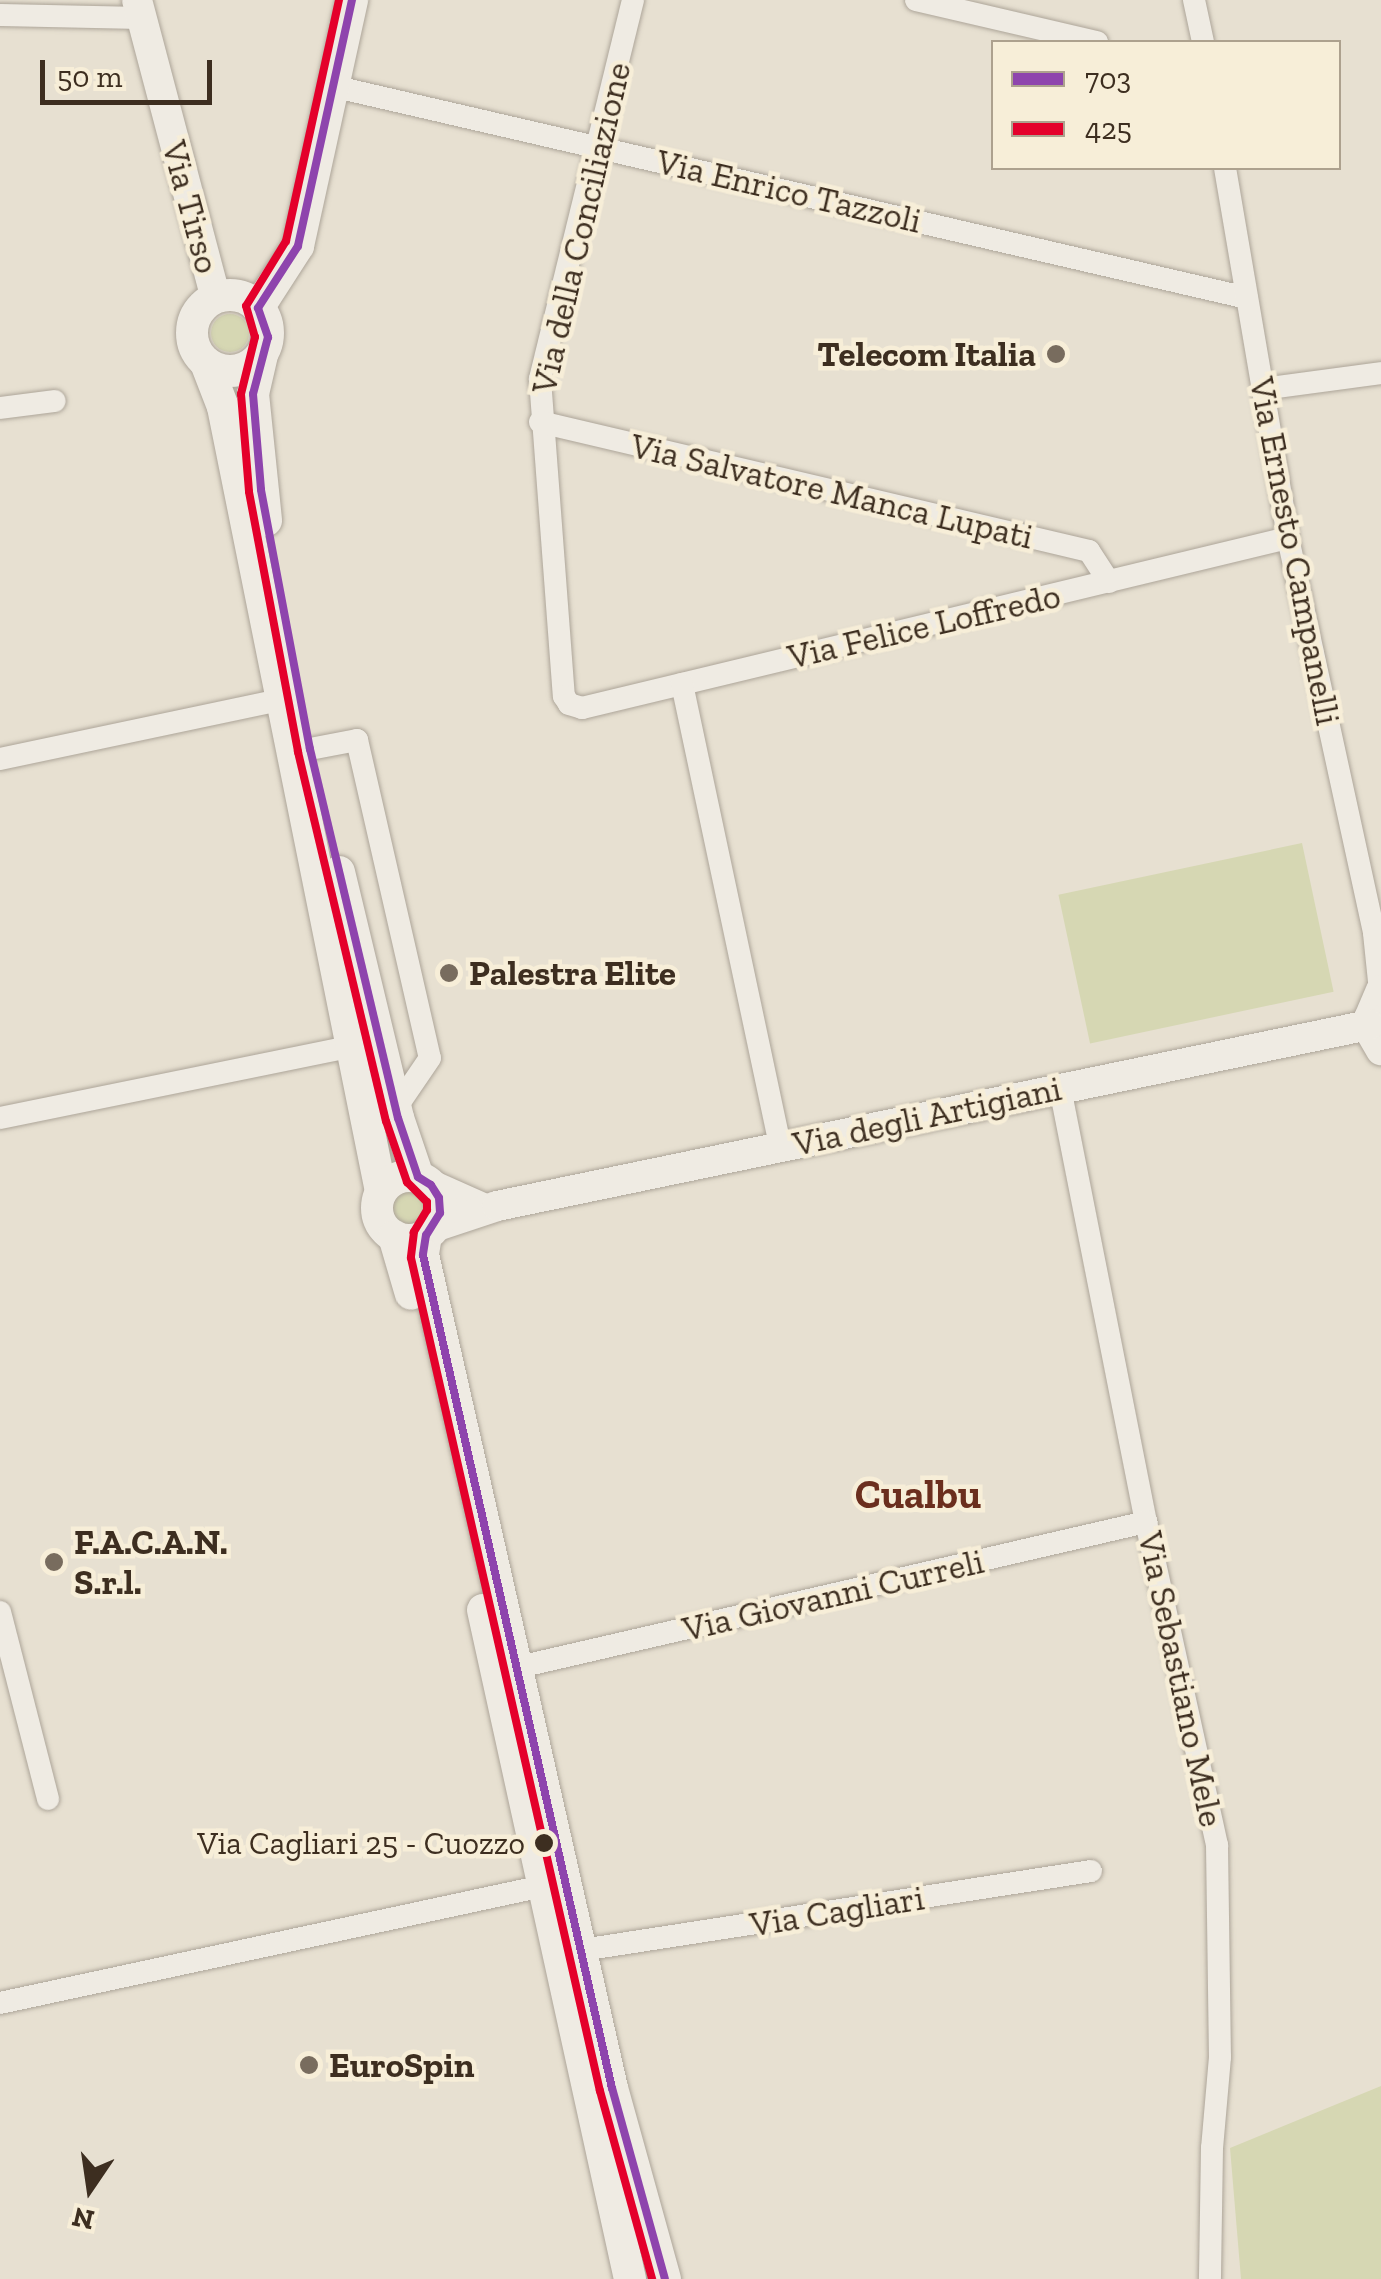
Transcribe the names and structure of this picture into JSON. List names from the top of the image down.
{
  "streets": {
    "street": [
      "Via Enrico Tazzoli",
      "Via Tirso",
      "Via della Conciliazione",
      "Via Salvatore Manca Lupati",
      "Via Ernesto Campanelli",
      "Via Felice Loffredo",
      "Via degli Artigiani",
      "Via Giovanni Curreli",
      "Via Sebastiano Mele",
      "Via Cagliari"
    ]
  },
  "crossings": [
    ["Via Enrico Tazzoli", "Via della Conciliazione"],
    ["Via Enrico Tazzoli", "Via Ernesto Campanelli"],
    ["Via della Conciliazione", "Via Salvatore Manca Lupati"],
    ["Via della Conciliazione", "Via Felice Loffredo"],
    ["Via Salvatore Manca Lupati", "Via Felice Loffredo"],
    ["Via Ernesto Campanelli", "Via Felice Loffredo"],
    ["Via Ernesto Campanelli", "Via degli Artigiani"],
    ["Via degli Artigiani", "Via Sebastiano Mele"],
    ["Via Giovanni Curreli", "Via Sebastiano Mele"]
  ],
  "districts": ["Cualbu"],
  "places": [
    "Telecom Italia",
    "Palestra Elite",
    "F.A.C.A.N. S.r.l.",
    "Via Cagliari 25 - Cuozzo",
    "EuroSpin"
  ],
  "lines": ["transit line 703", "transit line 425"],
  "legend": ["703", "425"],
  "scale_bar": "50 m",
  "north": "bottom"
}
